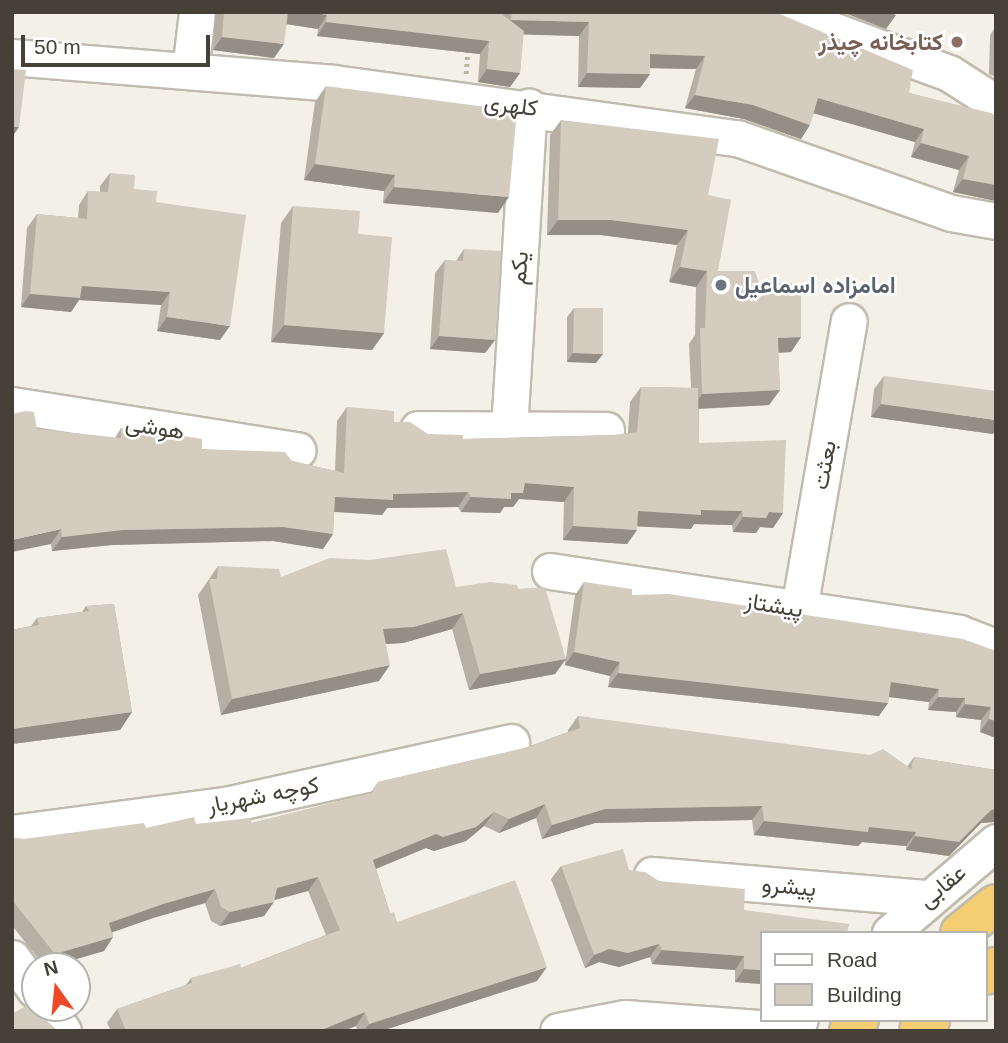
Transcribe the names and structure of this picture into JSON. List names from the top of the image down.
{
  "streets": {
    "street": [
      "کلهری",
      "یکم",
      "هوشی",
      "بعثت",
      "پیشتاز",
      "کوچه شهریار",
      "پیشرو",
      "عقابی"
    ]
  },
  "crossings": [
    ["کلهری", "یکم"],
    ["بعثت", "پیشتاز"],
    ["پیشرو", "عقابی"]
  ],
  "places": ["کتابخانه چیذر", "امامزاده اسماعیل"],
  "legend": ["Road", "Building"],
  "scale_bar": "50 m",
  "north": "top"
}
